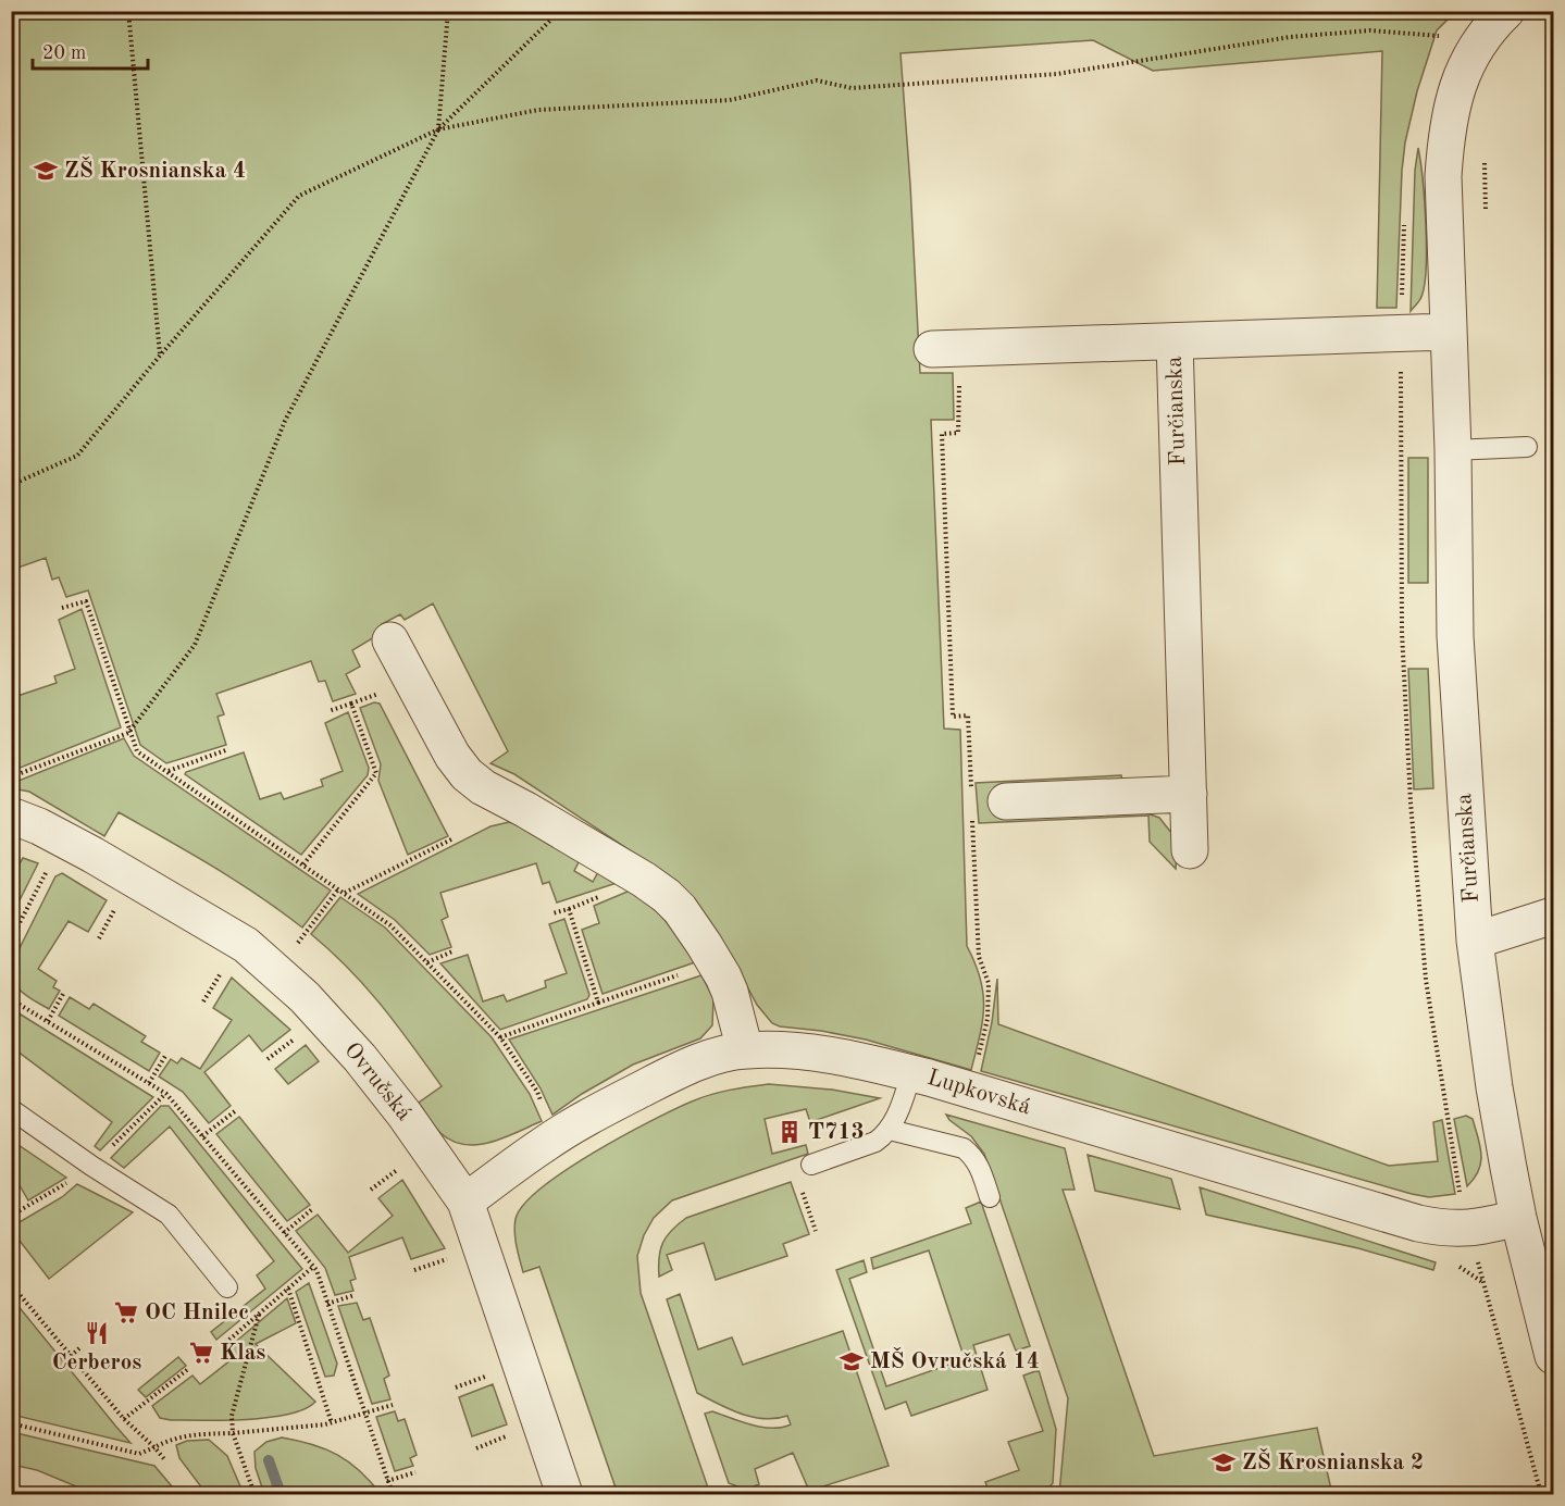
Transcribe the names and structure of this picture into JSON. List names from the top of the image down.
{
  "streets": {
    "street": ["Furčianska", "Ovručská", "Lupkovská"]
  },
  "crossings": [
    ["Furčianska", "Lupkovská"],
    ["Ovručská", "Lupkovská"]
  ],
  "places": {
    "school or university": ["ZŠ Krosnianska 4", "MŠ Ovručská 14", "ZŠ Krosnianska 2"],
    "building": ["T713"],
    "supermarket": ["OC Hnilec", "Klas"],
    "restaurant": ["Cerberos"]
  },
  "scale_bar": "20 m"
}
